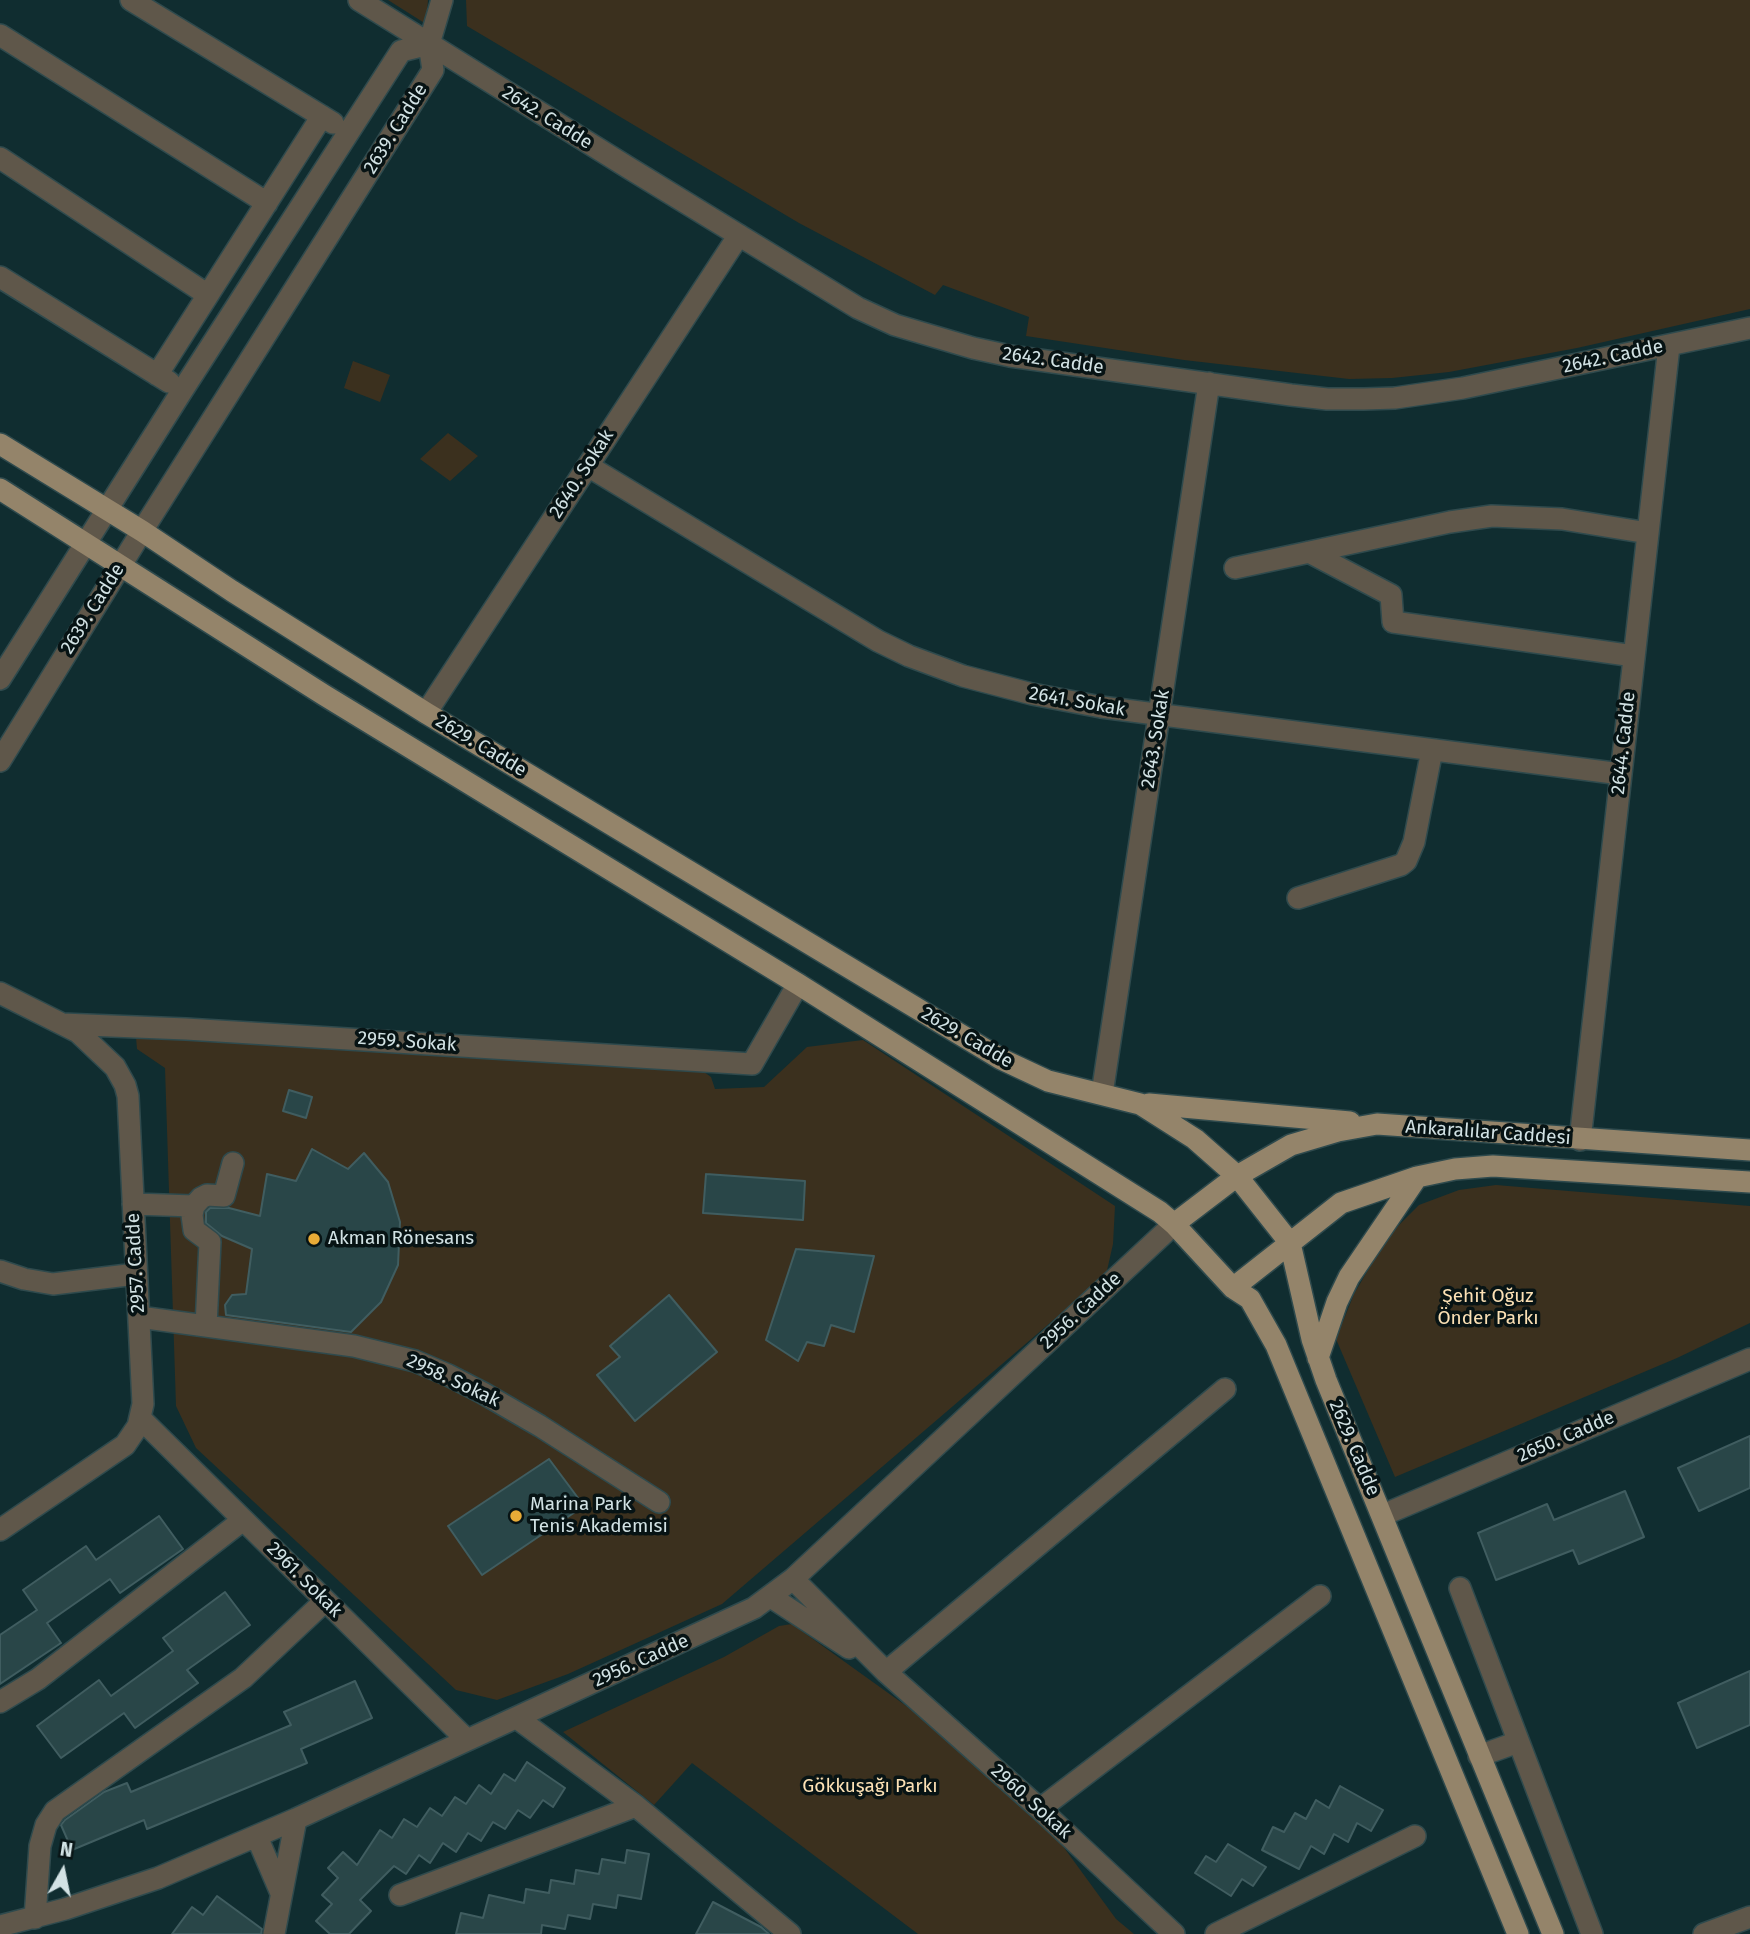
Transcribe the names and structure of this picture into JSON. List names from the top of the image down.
{
  "streets": {
    "main road": ["2629. Cadde", "Ankaralılar Caddesi"],
    "street": [
      "2642. Cadde",
      "2639. Cadde",
      "2640. Sokak",
      "2641. Sokak",
      "2643. Sokak",
      "2644. Cadde",
      "2959. Sokak",
      "2957. Cadde",
      "2956. Cadde",
      "2958. Sokak",
      "2650. Cadde",
      "2961. Sokak",
      "2960. Sokak"
    ]
  },
  "crossings": [
    ["2642. Cadde", "2639. Cadde"],
    ["2642. Cadde", "2640. Sokak"],
    ["2642. Cadde", "2643. Sokak"],
    ["2642. Cadde", "2644. Cadde"],
    ["2639. Cadde", "2629. Cadde"],
    ["2640. Sokak", "2641. Sokak"],
    ["2640. Sokak", "2629. Cadde"],
    ["2641. Sokak", "2643. Sokak"],
    ["2641. Sokak", "2644. Cadde"],
    ["2643. Sokak", "2629. Cadde"],
    ["2644. Cadde", "Ankaralılar Caddesi"],
    ["2629. Cadde", "2959. Sokak"],
    ["2629. Cadde", "Ankaralılar Caddesi"],
    ["2629. Cadde", "2956. Cadde"],
    ["2629. Cadde", "2650. Cadde"],
    ["2959. Sokak", "2957. Cadde"],
    ["Ankaralılar Caddesi", "2956. Cadde"],
    ["2957. Cadde", "2958. Sokak"],
    ["2957. Cadde", "2961. Sokak"],
    ["2956. Cadde", "2961. Sokak"],
    ["2956. Cadde", "2960. Sokak"]
  ],
  "parks": ["Şehit Oğuz Önder Parkı", "Gökkuşağı Parkı"],
  "places": ["Akman Rönesans", "Marina Park Tenis Akademisi"],
  "north": "top"
}
